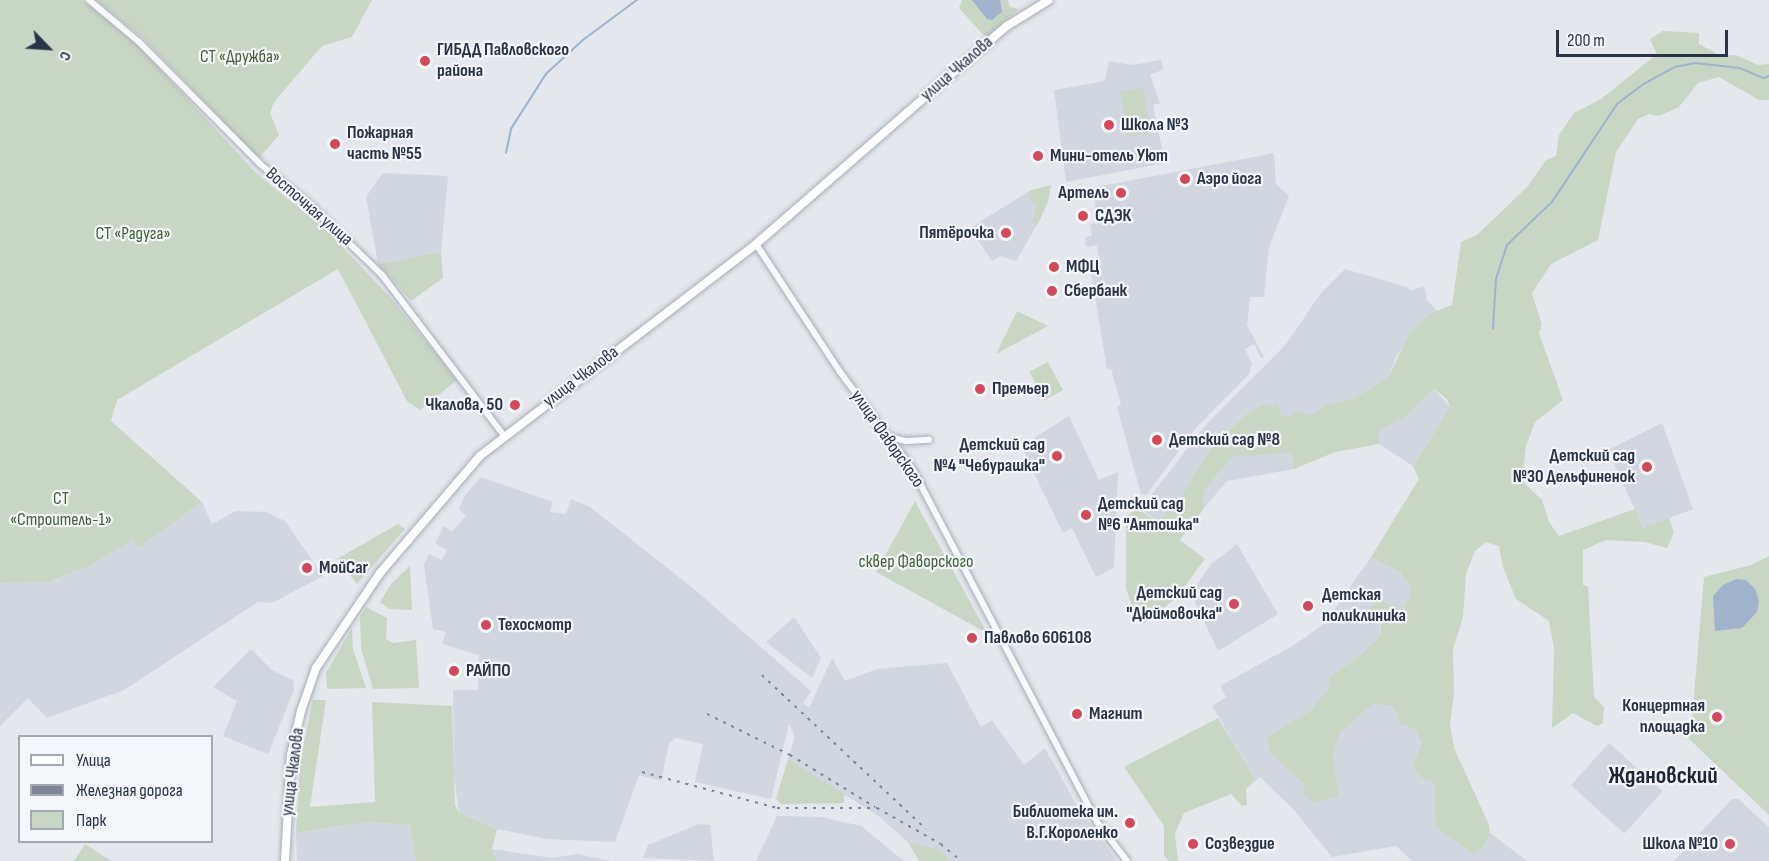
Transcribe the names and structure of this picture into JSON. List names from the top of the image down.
{
  "streets": {
    "main road": ["улица Чкалова"],
    "street": ["Восточная улица", "улица Фаворского"]
  },
  "crossings": [
    ["улица Чкалова", "Восточная улица"],
    ["улица Чкалова", "улица Фаворского"]
  ],
  "districts": ["Ждановский"],
  "parks": [
    "СТ «Дружба»",
    "СТ «Радуга»",
    "СТ «Строитель-1»",
    "сквер Фаворского"
  ],
  "places": [
    "ГИБДД Павловского района",
    "Школа №3",
    "Пожарная часть №55",
    "Мини-отель Уют",
    "Аэро йога",
    "Артель",
    "СДЭК",
    "Пятёрочка",
    "МФЦ",
    "Сбербанк",
    "Премьер",
    "Чкалова, 50",
    "Детский сад №8",
    "Детский сад №4 \"Чебурашка\"",
    "Детский сад №30 Дельфиненок",
    "Детский сад №6 \"Антошка\"",
    "МойCar",
    "Детский сад \"Дюймовочка\"",
    "Детская поликлиника",
    "Техосмотр",
    "Павлово 606108",
    "РАЙПО",
    "Магнит",
    "Концертная площадка",
    "Библиотека им. В.Г.Короленко",
    "Созвездие",
    "Школа №10"
  ],
  "legend": ["Улица", "Железная дорога", "Парк"],
  "scale_bar": "200 m",
  "north": "bottom right"
}
